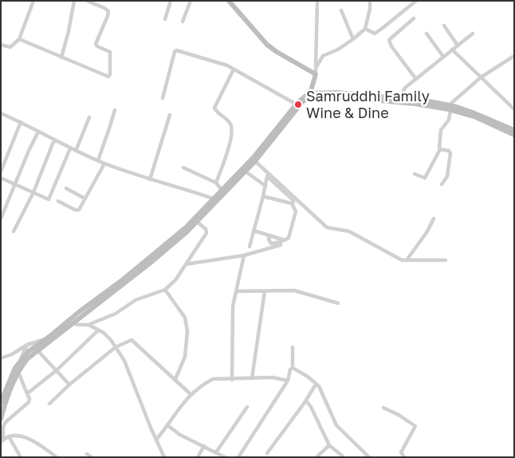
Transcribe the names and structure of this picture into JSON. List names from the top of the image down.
{
  "places": ["Samruddhi Family Wine & Dine"]
}
